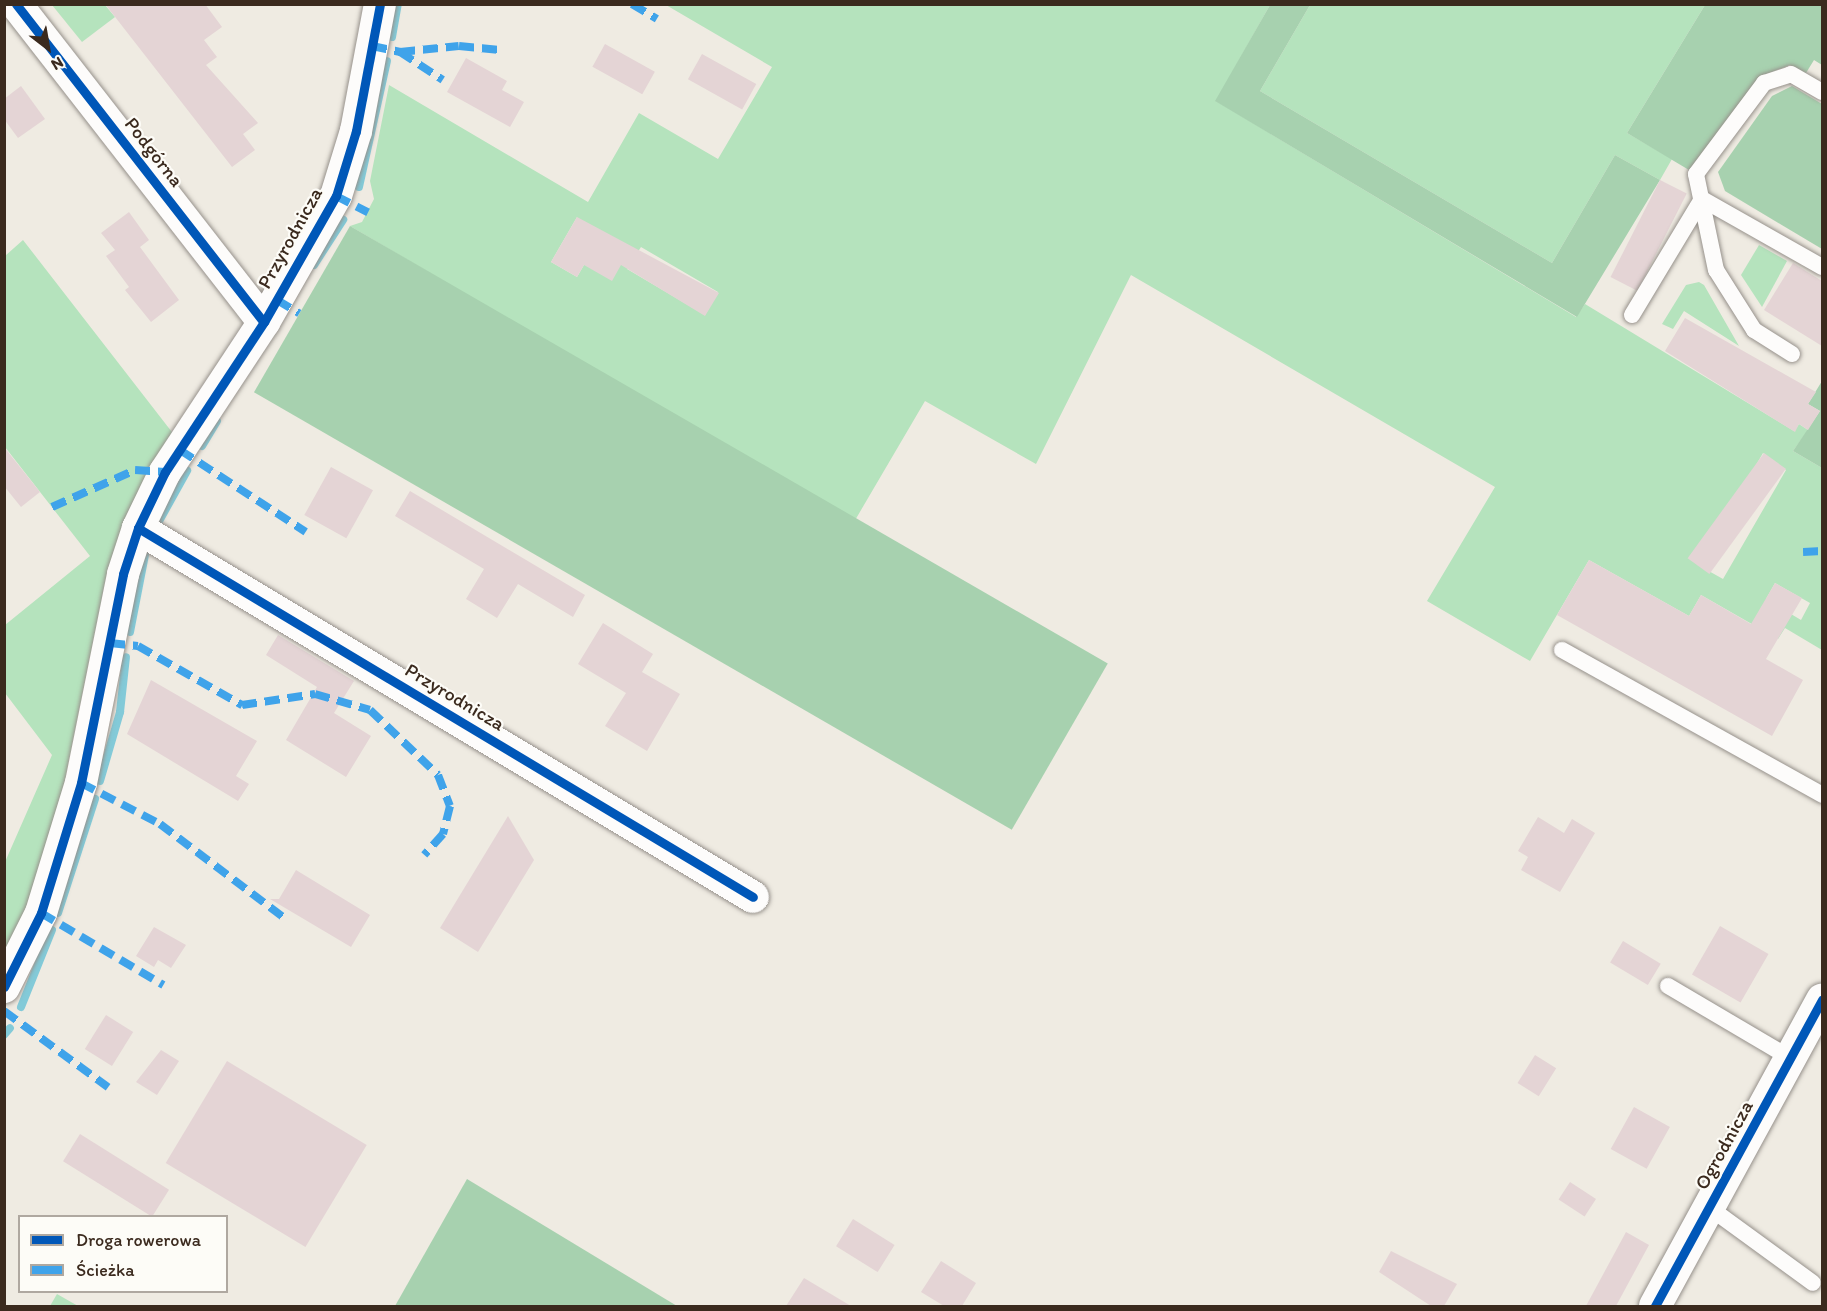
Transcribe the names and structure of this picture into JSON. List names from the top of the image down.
{
  "streets": {
    "street": ["Podgórna", "Przyrodnicza", "Ogrodnicza"]
  },
  "crossings": [
    ["Podgórna", "Przyrodnicza"]
  ],
  "legend": ["Droga rowerowa", "Ścieżka"],
  "north": "bottom right"
}
